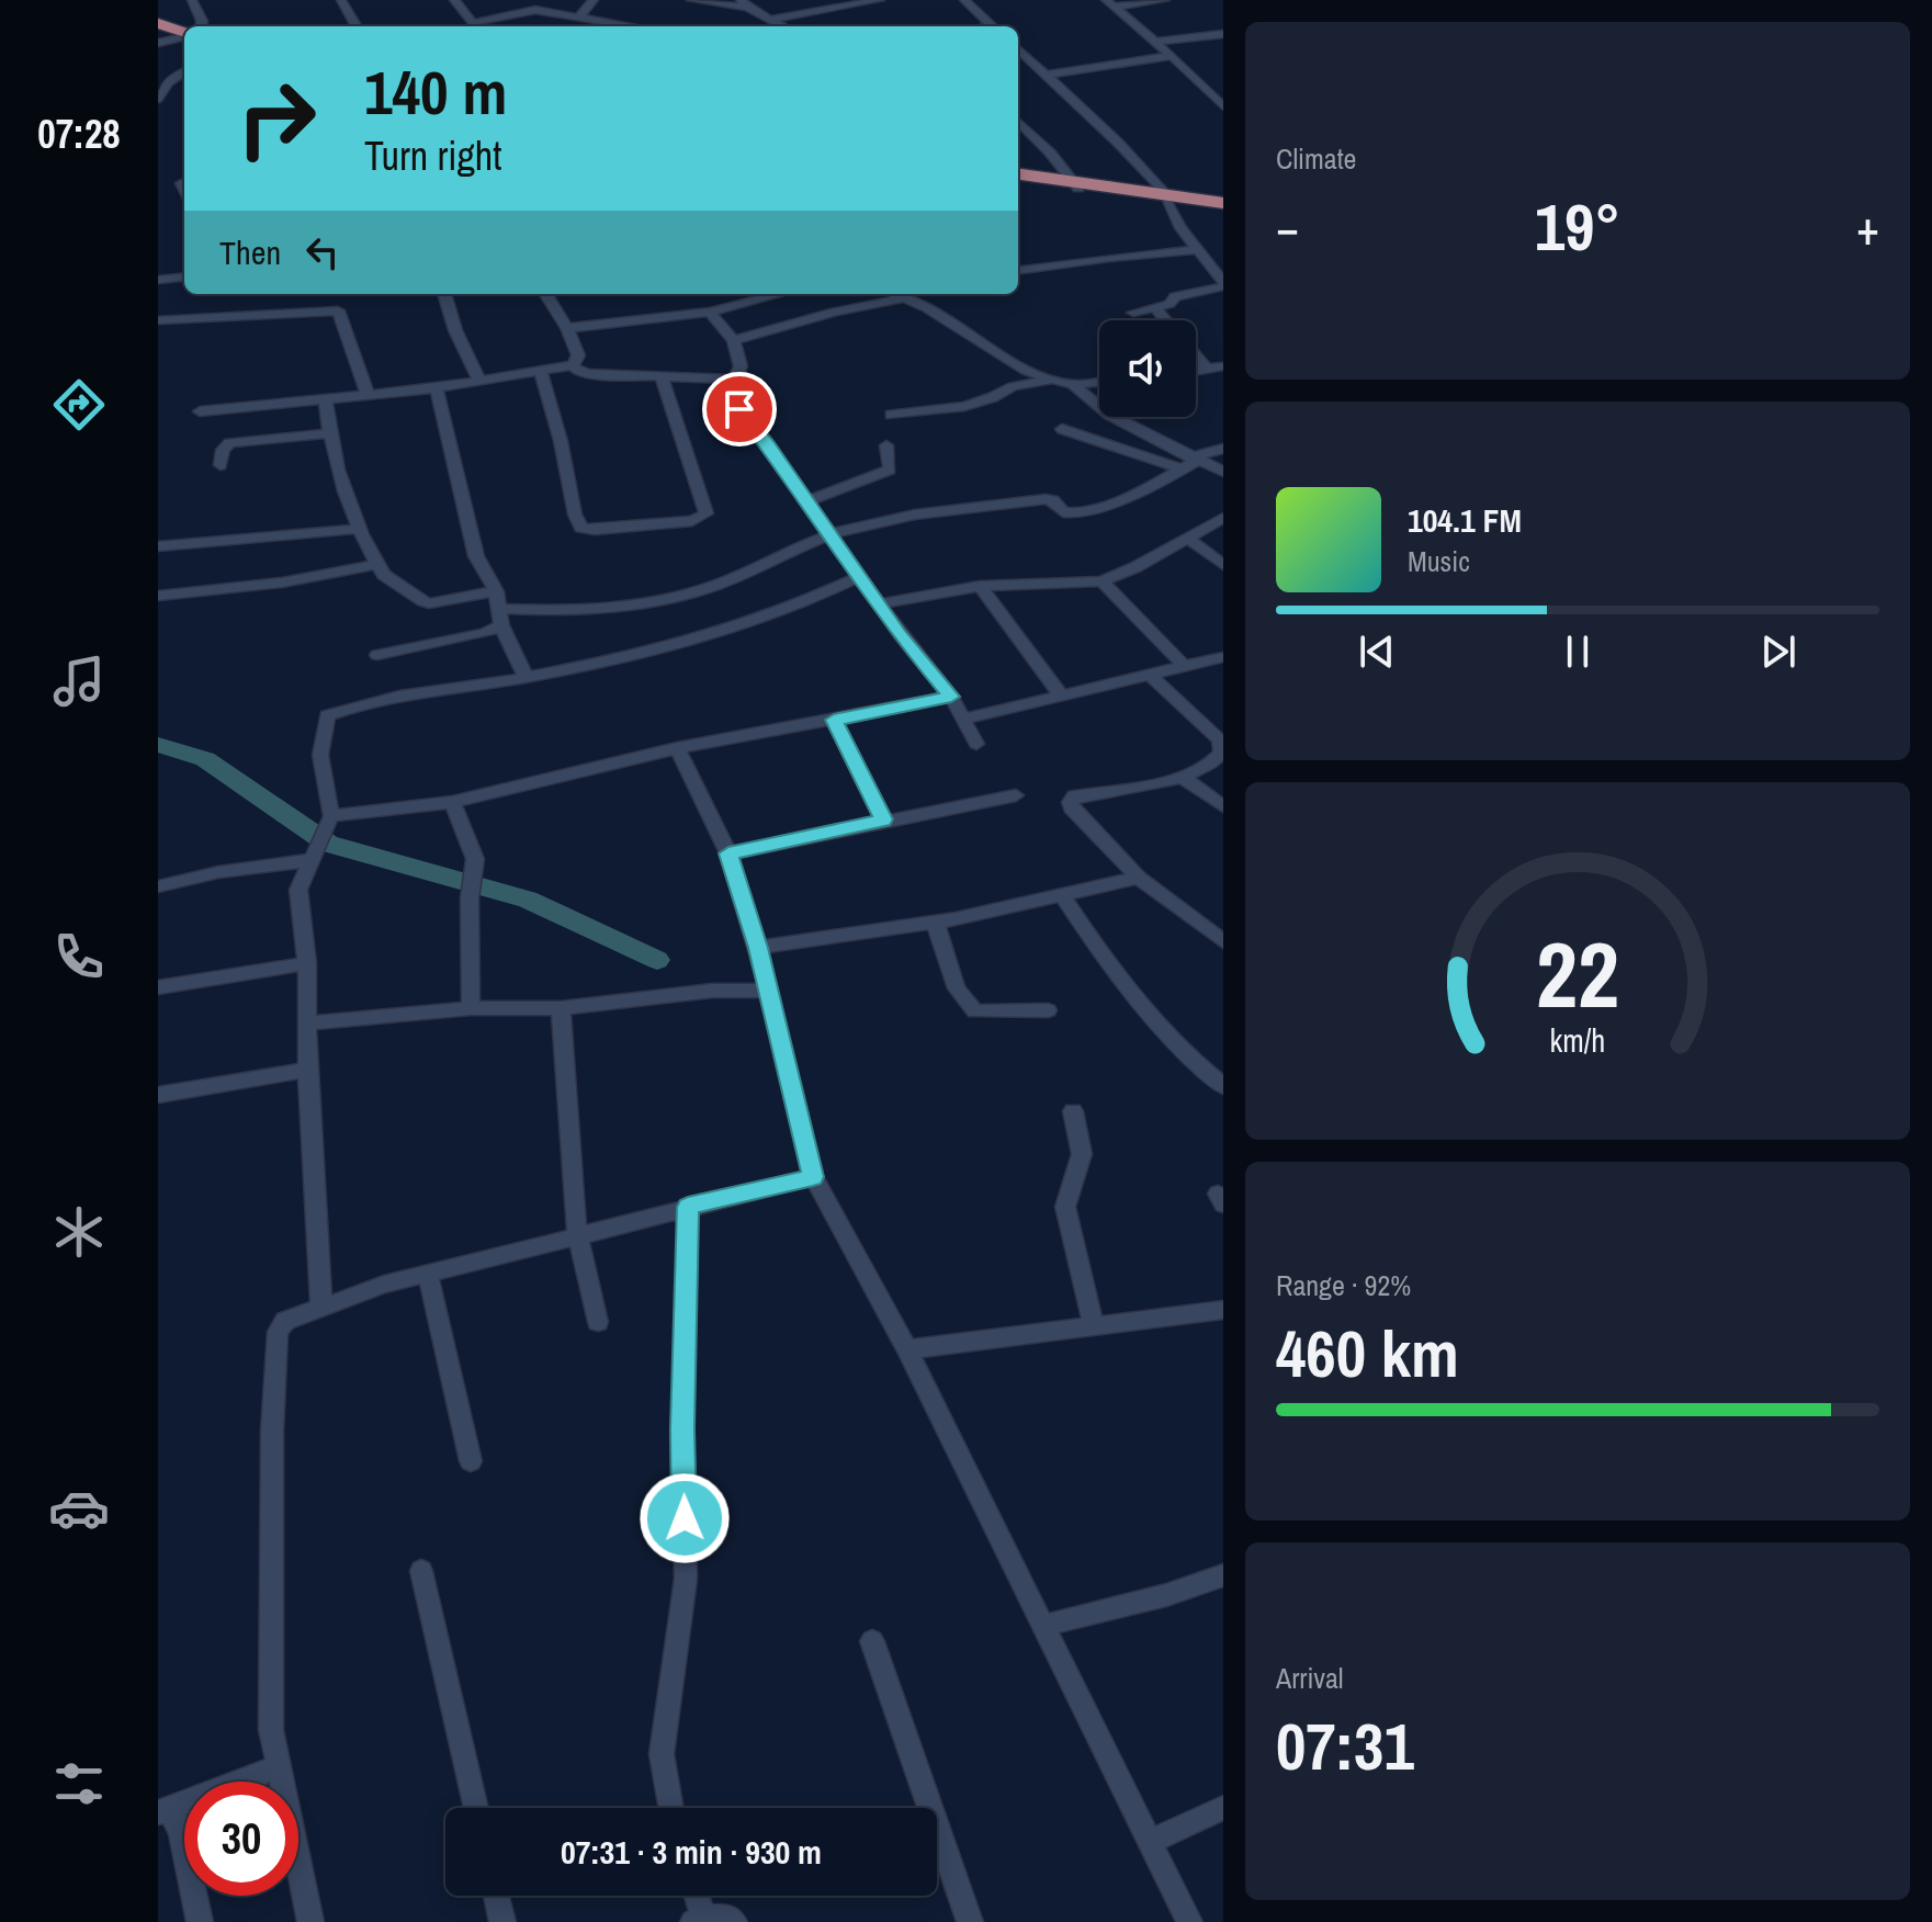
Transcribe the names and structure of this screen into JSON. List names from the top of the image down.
{
  "page": {
    "tabs": "07:28",
    "tile": [
      "Climate",
      ["Range · 92%", "460 km"],
      ["Arrival", "07:31"]
    ],
    "turn": ["140 m", "Turn right"],
    "heat": ["−", "19°", "+"],
    "then": "Then",
    "song": ["104.1 FM", "Music"],
    "limit": "30",
    "trip": "07:31 · 3 min · 930 m",
    "gauge": ["22", "km/h"]
  }
}
